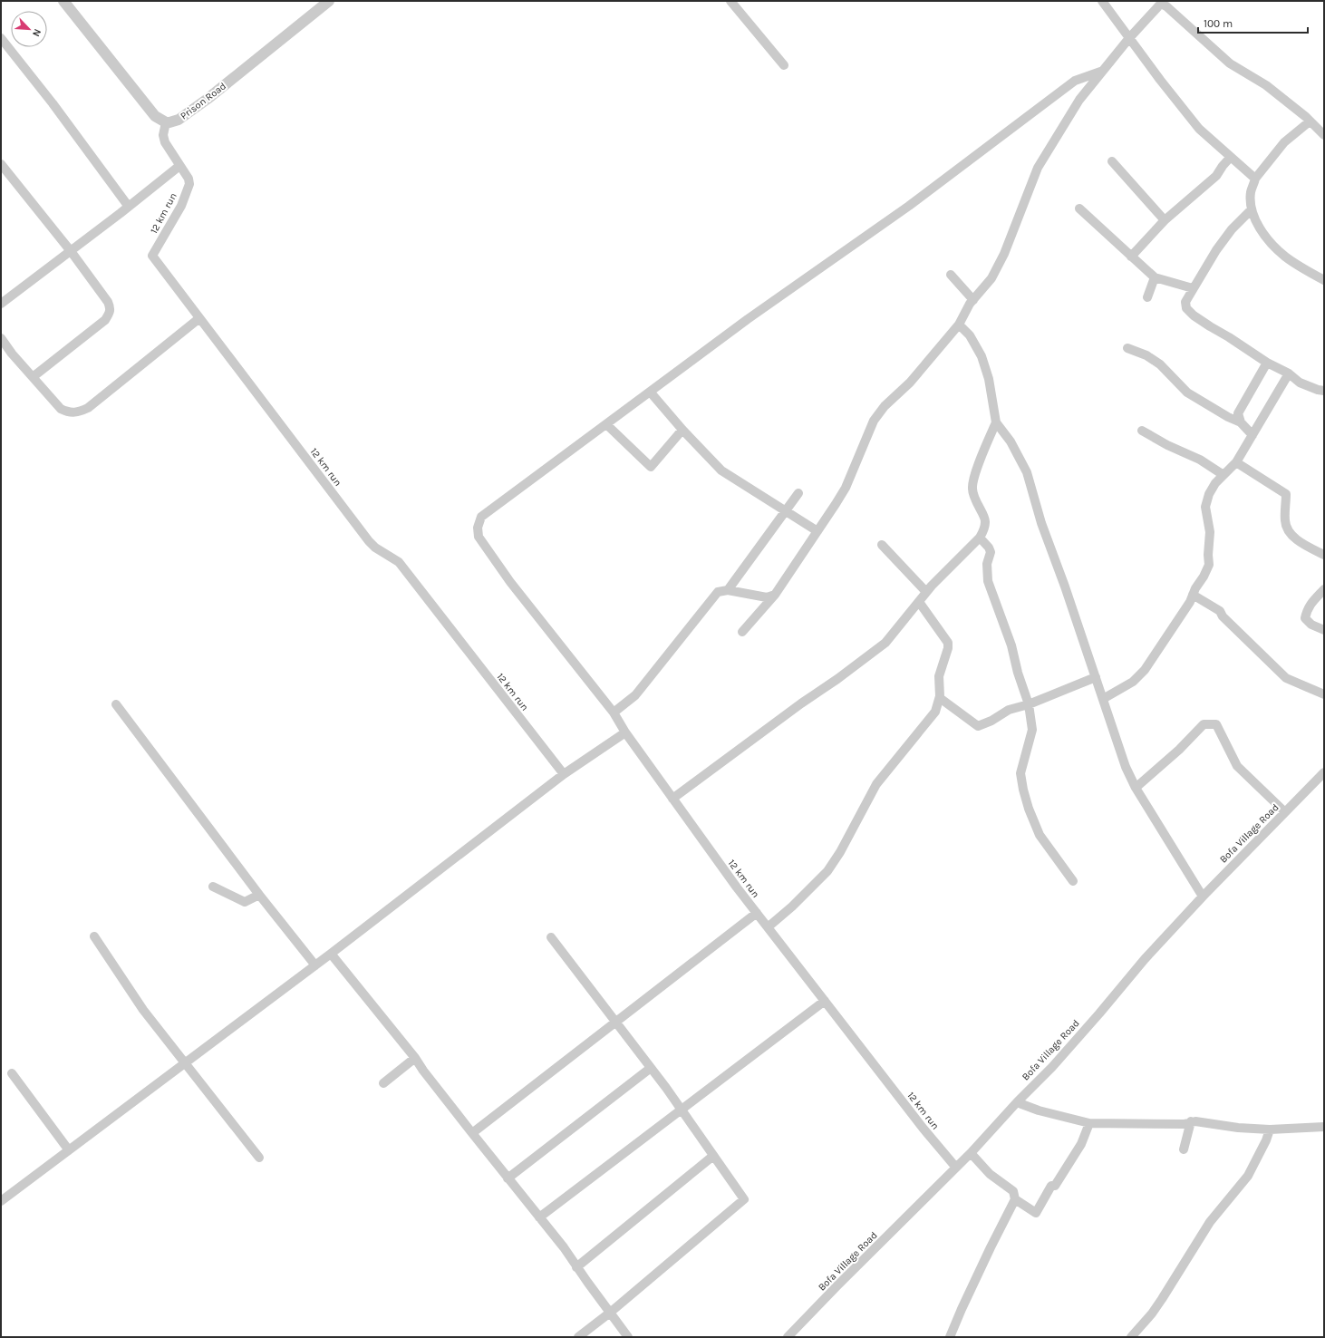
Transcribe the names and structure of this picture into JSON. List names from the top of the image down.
{
  "streets": {
    "street": ["Prison Road", "12 km run", "Bofa Village Road"]
  },
  "crossings": [
    ["Prison Road", "12 km run"],
    ["12 km run", "Bofa Village Road"]
  ],
  "scale_bar": "100 m",
  "north": "bottom right"
}
